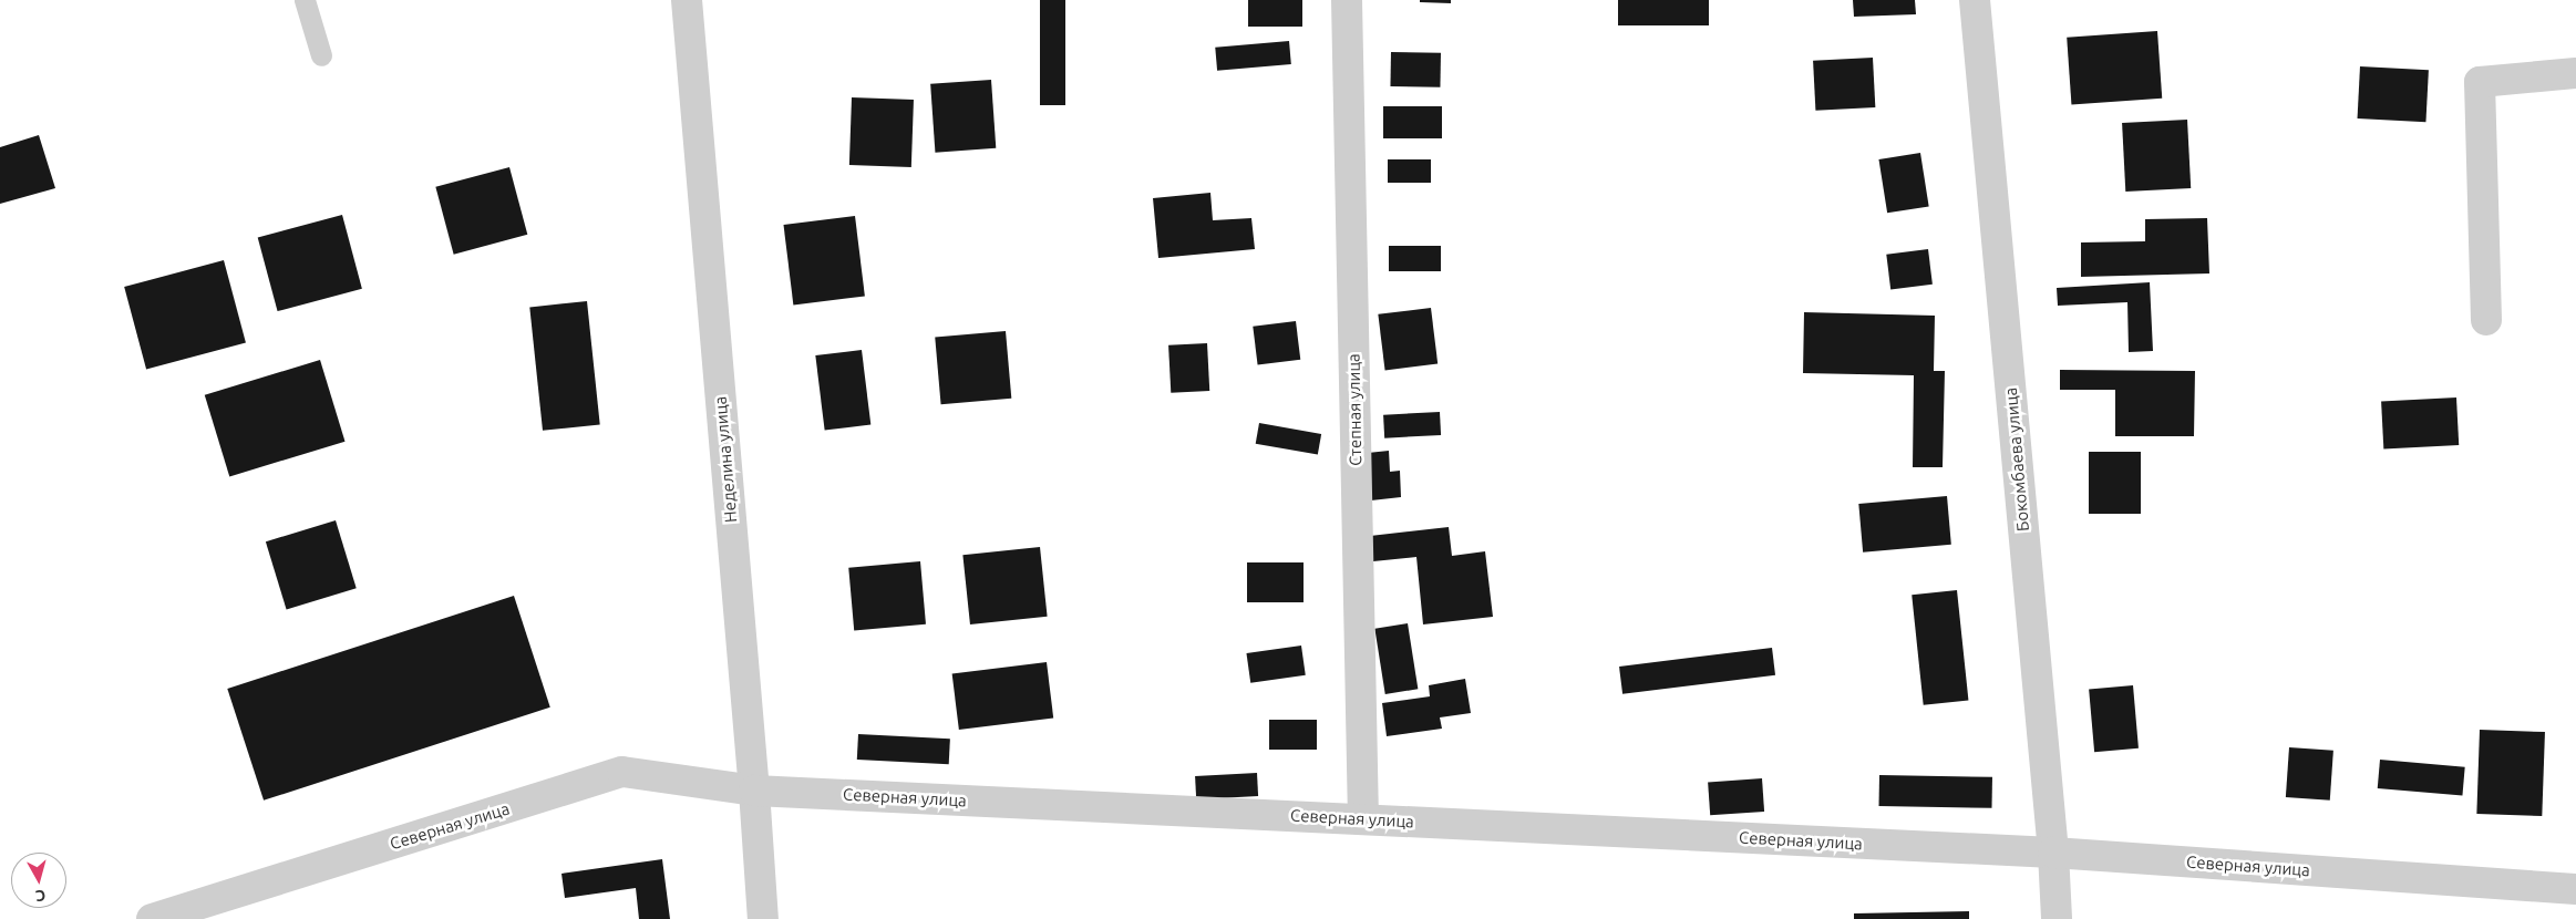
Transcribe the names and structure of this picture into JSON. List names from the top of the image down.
{
  "streets": {
    "street": [
      "Степная улица",
      "Неделина улица",
      "Бокомбаева улица",
      "Северная улица"
    ]
  },
  "crossings": [
    ["Степная улица", "Северная улица"],
    ["Неделина улица", "Северная улица"],
    ["Бокомбаева улица", "Северная улица"]
  ],
  "north": "bottom"
}
